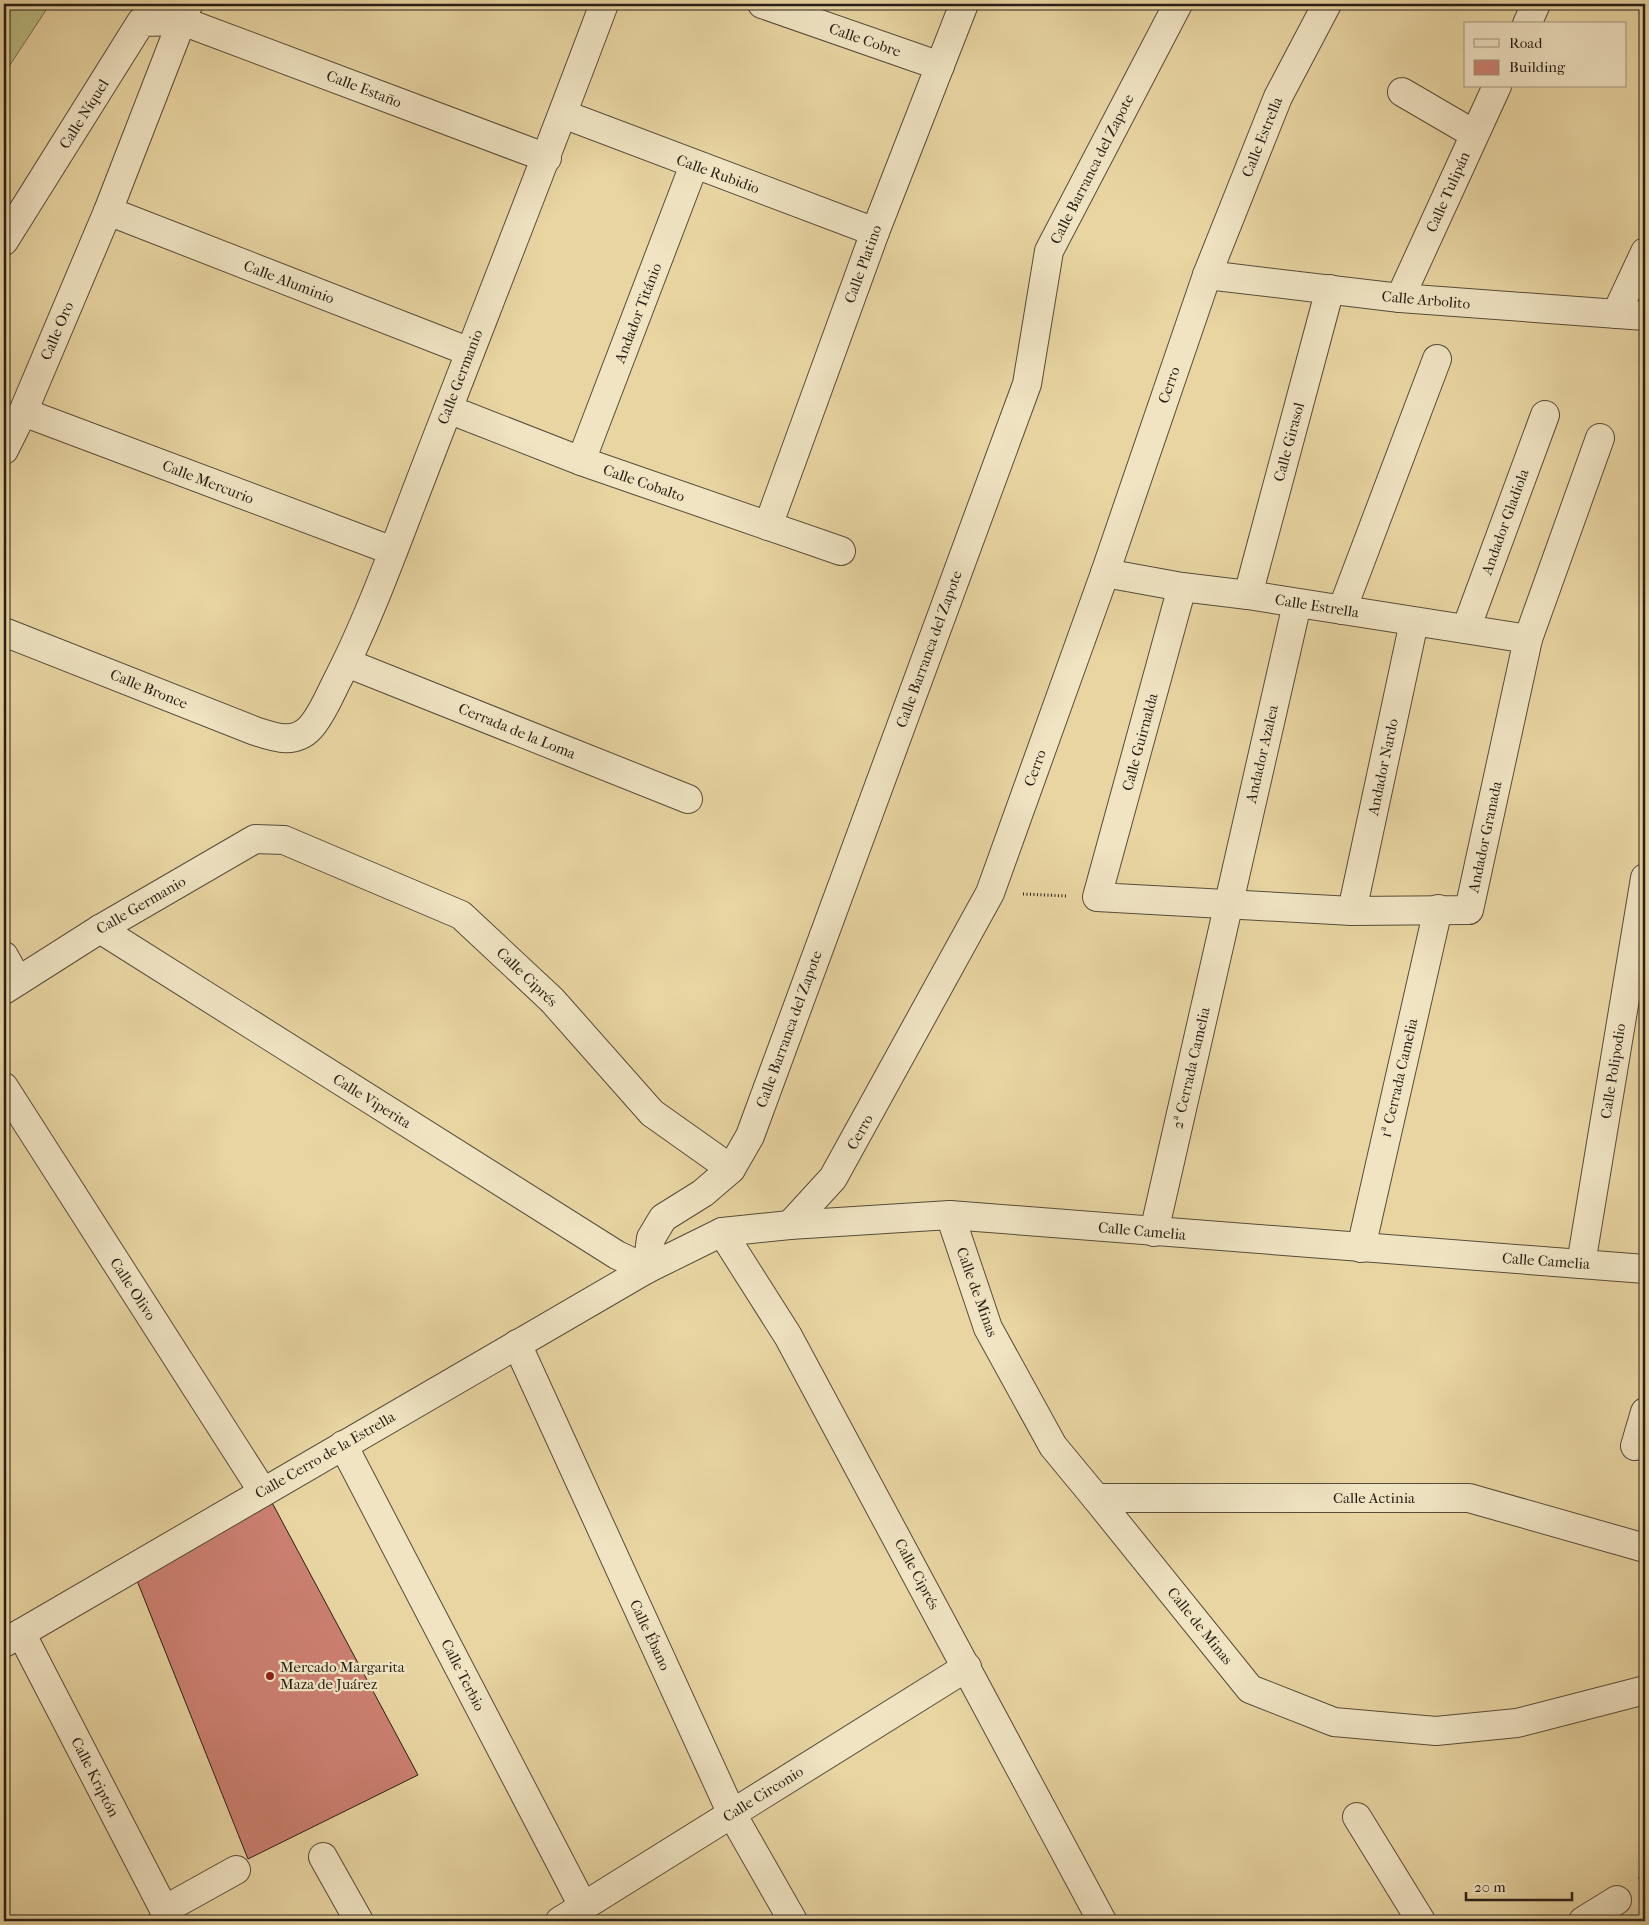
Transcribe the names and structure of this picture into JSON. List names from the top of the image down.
{
  "streets": {
    "street": [
      "Calle Cobre",
      "Calle Estaño",
      "Calle Níquel",
      "Calle Estrella",
      "Calle Barranca del Zapote",
      "Calle Rubidio",
      "Calle Tulipán",
      "Calle Platino",
      "Calle Aluminio",
      "Calle Arbolito",
      "Andador Titánio",
      "Calle Oro",
      "Calle Germanio",
      "Cerro",
      "Calle Girasol",
      "Calle Mercurio",
      "Calle Cobalto",
      "Andador Gladiola",
      "Calle Bronce",
      "Cerrada de la Loma",
      "Calle Guirnalda",
      "Andador Azalea",
      "Andador Nardo",
      "Andador Granada",
      "Calle Ciprés",
      "2ª Cerrada Camelia",
      "Calle Polipodio",
      "1ª Cerrada Camelia",
      "Calle Viperita",
      "Calle Camelia",
      "Calle Olivo",
      "Calle de Minas",
      "Calle Cerro de la Estrella",
      "Calle Actinia",
      "Calle Ébano",
      "Calle Terbio",
      "Calle Kriptón",
      "Calle Circonio"
    ]
  },
  "crossings": [
    ["Calle Cobre", "Calle Platino"],
    ["Calle Estaño", "Calle Níquel"],
    ["Calle Estaño", "Calle Germanio"],
    ["Calle Estrella", "Calle Arbolito"],
    ["Calle Estrella", "Cerro"],
    ["Calle Estrella", "Calle Girasol"],
    ["Calle Estrella", "Andador Gladiola"],
    ["Calle Estrella", "Calle Guirnalda"],
    ["Calle Estrella", "Andador Azalea"],
    ["Calle Estrella", "Andador Nardo"],
    ["Calle Estrella", "Andador Granada"],
    ["Calle Barranca del Zapote", "Calle Ciprés"],
    ["Calle Barranca del Zapote", "Calle Viperita"],
    ["Calle Barranca del Zapote", "Calle Camelia"],
    ["Calle Barranca del Zapote", "Calle Cerro de la Estrella"],
    ["Calle Rubidio", "Calle Platino"],
    ["Calle Rubidio", "Andador Titánio"],
    ["Calle Rubidio", "Calle Germanio"],
    ["Calle Tulipán", "Calle Arbolito"],
    ["Calle Platino", "Calle Cobalto"],
    ["Calle Aluminio", "Calle Oro"],
    ["Calle Aluminio", "Calle Germanio"],
    ["Calle Arbolito", "Cerro"],
    ["Calle Arbolito", "Calle Girasol"],
    ["Andador Titánio", "Calle Cobalto"],
    ["Calle Oro", "Calle Mercurio"],
    ["Calle Germanio", "Calle Mercurio"],
    ["Calle Germanio", "Calle Cobalto"],
    ["Calle Germanio", "Calle Bronce"],
    ["Calle Germanio", "Cerrada de la Loma"],
    ["Calle Germanio", "Calle Ciprés"],
    ["Calle Germanio", "Calle Viperita"],
    ["Cerro", "Calle Camelia"],
    ["Calle Guirnalda", "Andador Granada"],
    ["Andador Azalea", "Andador Granada"],
    ["Andador Azalea", "2ª Cerrada Camelia"],
    ["Andador Nardo", "Andador Granada"],
    ["Andador Granada", "2ª Cerrada Camelia"],
    ["Andador Granada", "1ª Cerrada Camelia"],
    ["Calle Ciprés", "Calle Camelia"],
    ["Calle Ciprés", "Calle Circonio"],
    ["2ª Cerrada Camelia", "Calle Camelia"],
    ["Calle Polipodio", "Calle Camelia"],
    ["1ª Cerrada Camelia", "Calle Camelia"],
    ["Calle Viperita", "Calle Camelia"],
    ["Calle Viperita", "Calle Cerro de la Estrella"],
    ["Calle Camelia", "Calle de Minas"],
    ["Calle Camelia", "Calle Cerro de la Estrella"],
    ["Calle Olivo", "Calle Cerro de la Estrella"],
    ["Calle de Minas", "Calle Actinia"],
    ["Calle Cerro de la Estrella", "Calle Ébano"],
    ["Calle Cerro de la Estrella", "Calle Terbio"],
    ["Calle Cerro de la Estrella", "Calle Kriptón"],
    ["Calle Ébano", "Calle Circonio"],
    ["Calle Terbio", "Calle Circonio"]
  ],
  "places": ["Mercado Margarita Maza de Juárez"],
  "legend": ["Road", "Building"],
  "scale_bar": "20 m"
}
